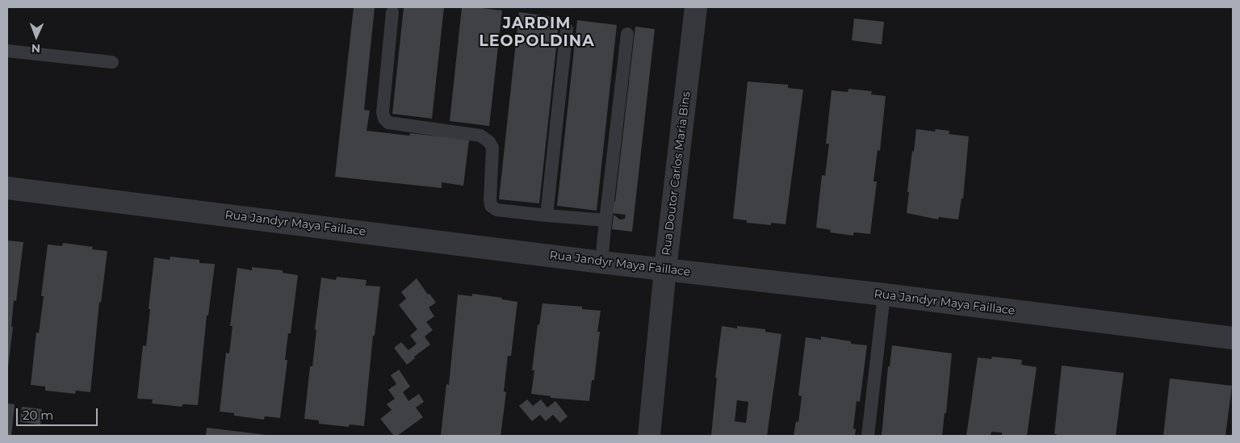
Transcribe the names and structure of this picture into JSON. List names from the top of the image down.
{
  "streets": {
    "street": ["Rua Doutor Carlos Maria Bins", "Rua Jandyr Maya Faillace"]
  },
  "crossings": [
    ["Rua Doutor Carlos Maria Bins", "Rua Jandyr Maya Faillace"]
  ],
  "districts": ["JARDIM LEOPOLDINA"],
  "scale_bar": "20 m",
  "north": "bottom"
}
